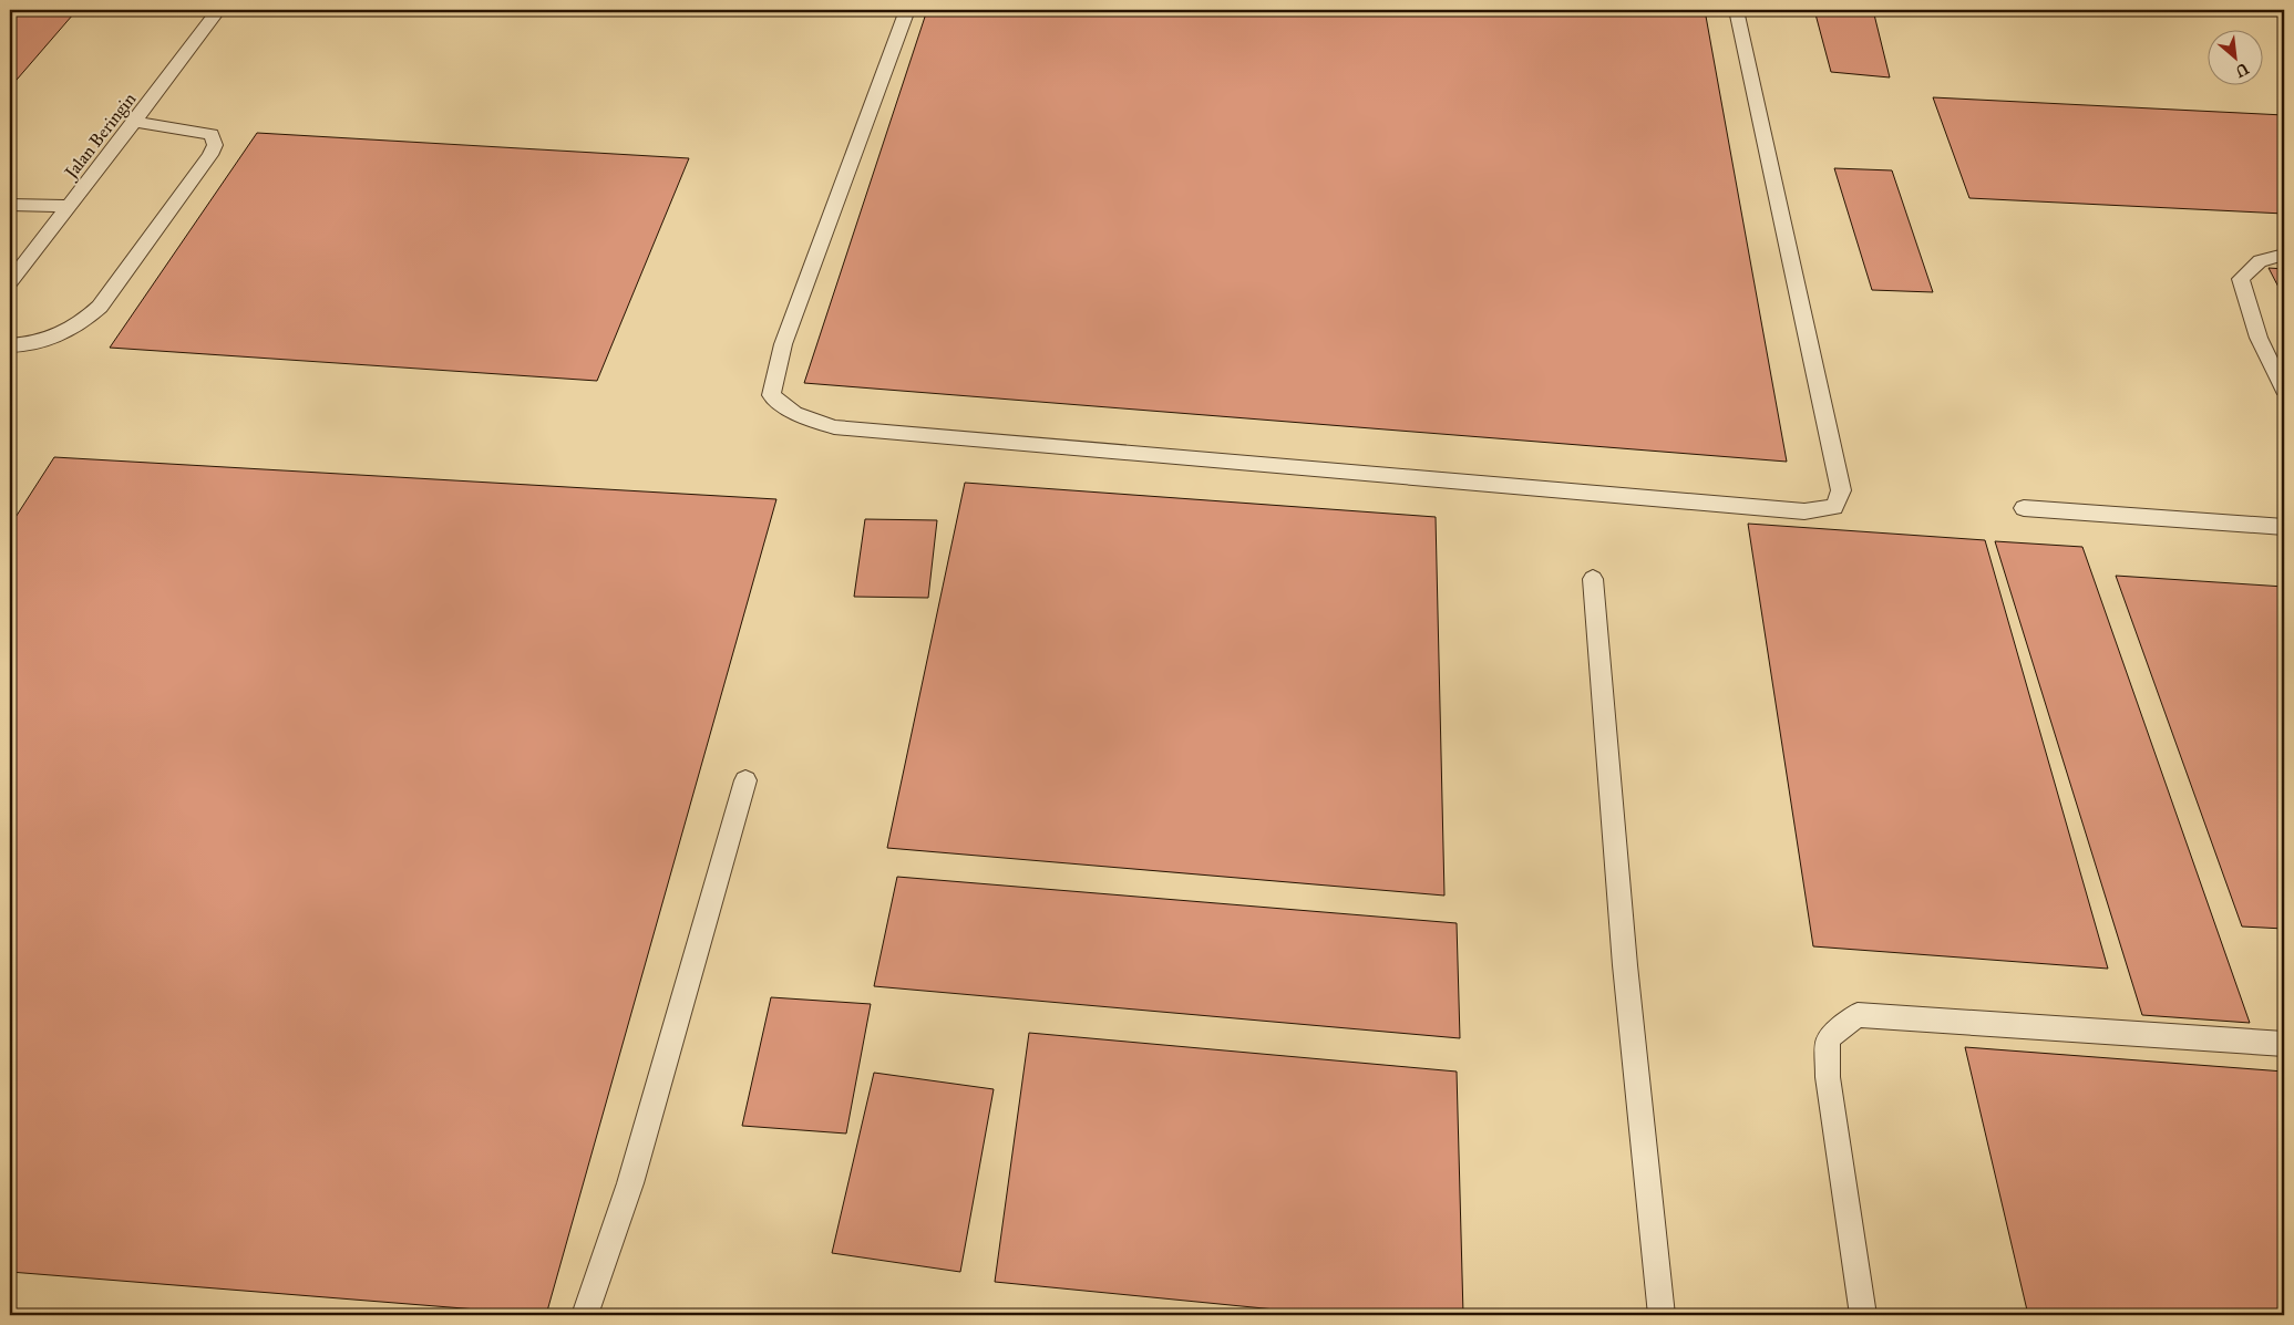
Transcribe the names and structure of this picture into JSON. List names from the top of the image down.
{
  "streets": {
    "lane": ["Jalan Beringin"]
  },
  "north": "bottom right"
}
